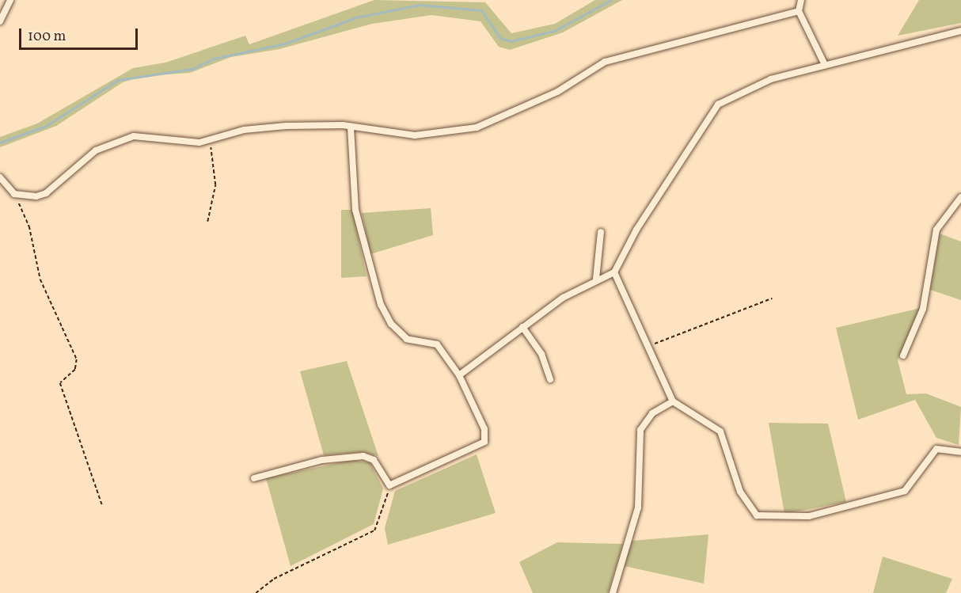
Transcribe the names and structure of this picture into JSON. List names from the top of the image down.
{
  "scale_bar": "100 m"
}
